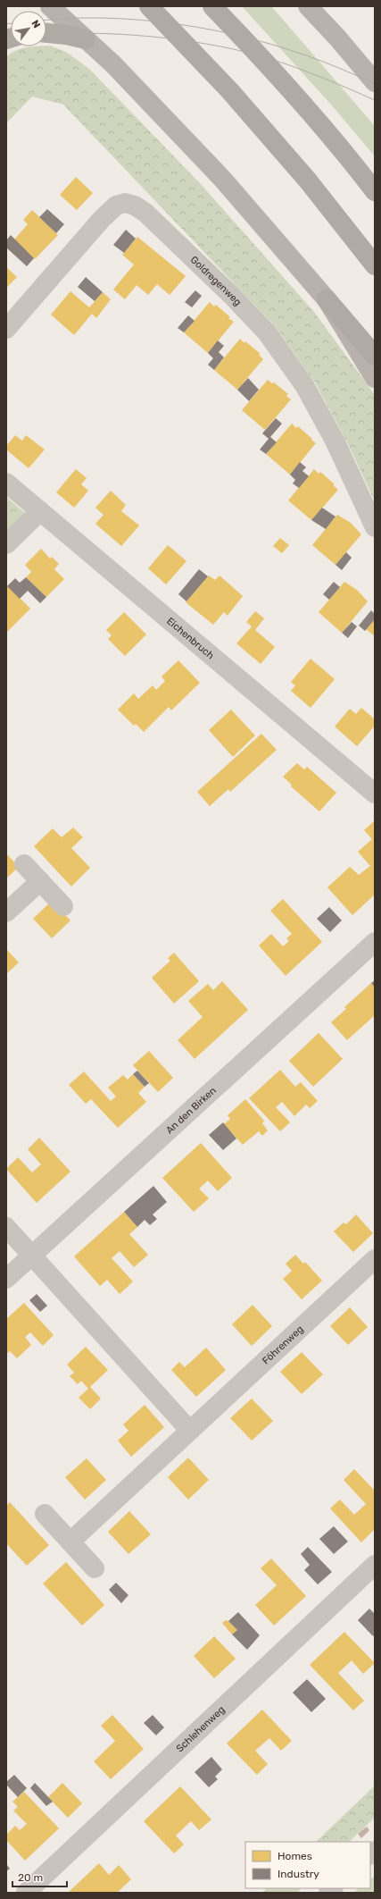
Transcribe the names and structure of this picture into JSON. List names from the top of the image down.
{
  "streets": {
    "street": [
      "Goldregenweg",
      "Eichenbruch",
      "An den Birken",
      "Föhrenweg",
      "Schlehenweg"
    ]
  },
  "legend": ["Homes", "Industry"],
  "scale_bar": "20 m",
  "north": "top right"
}
